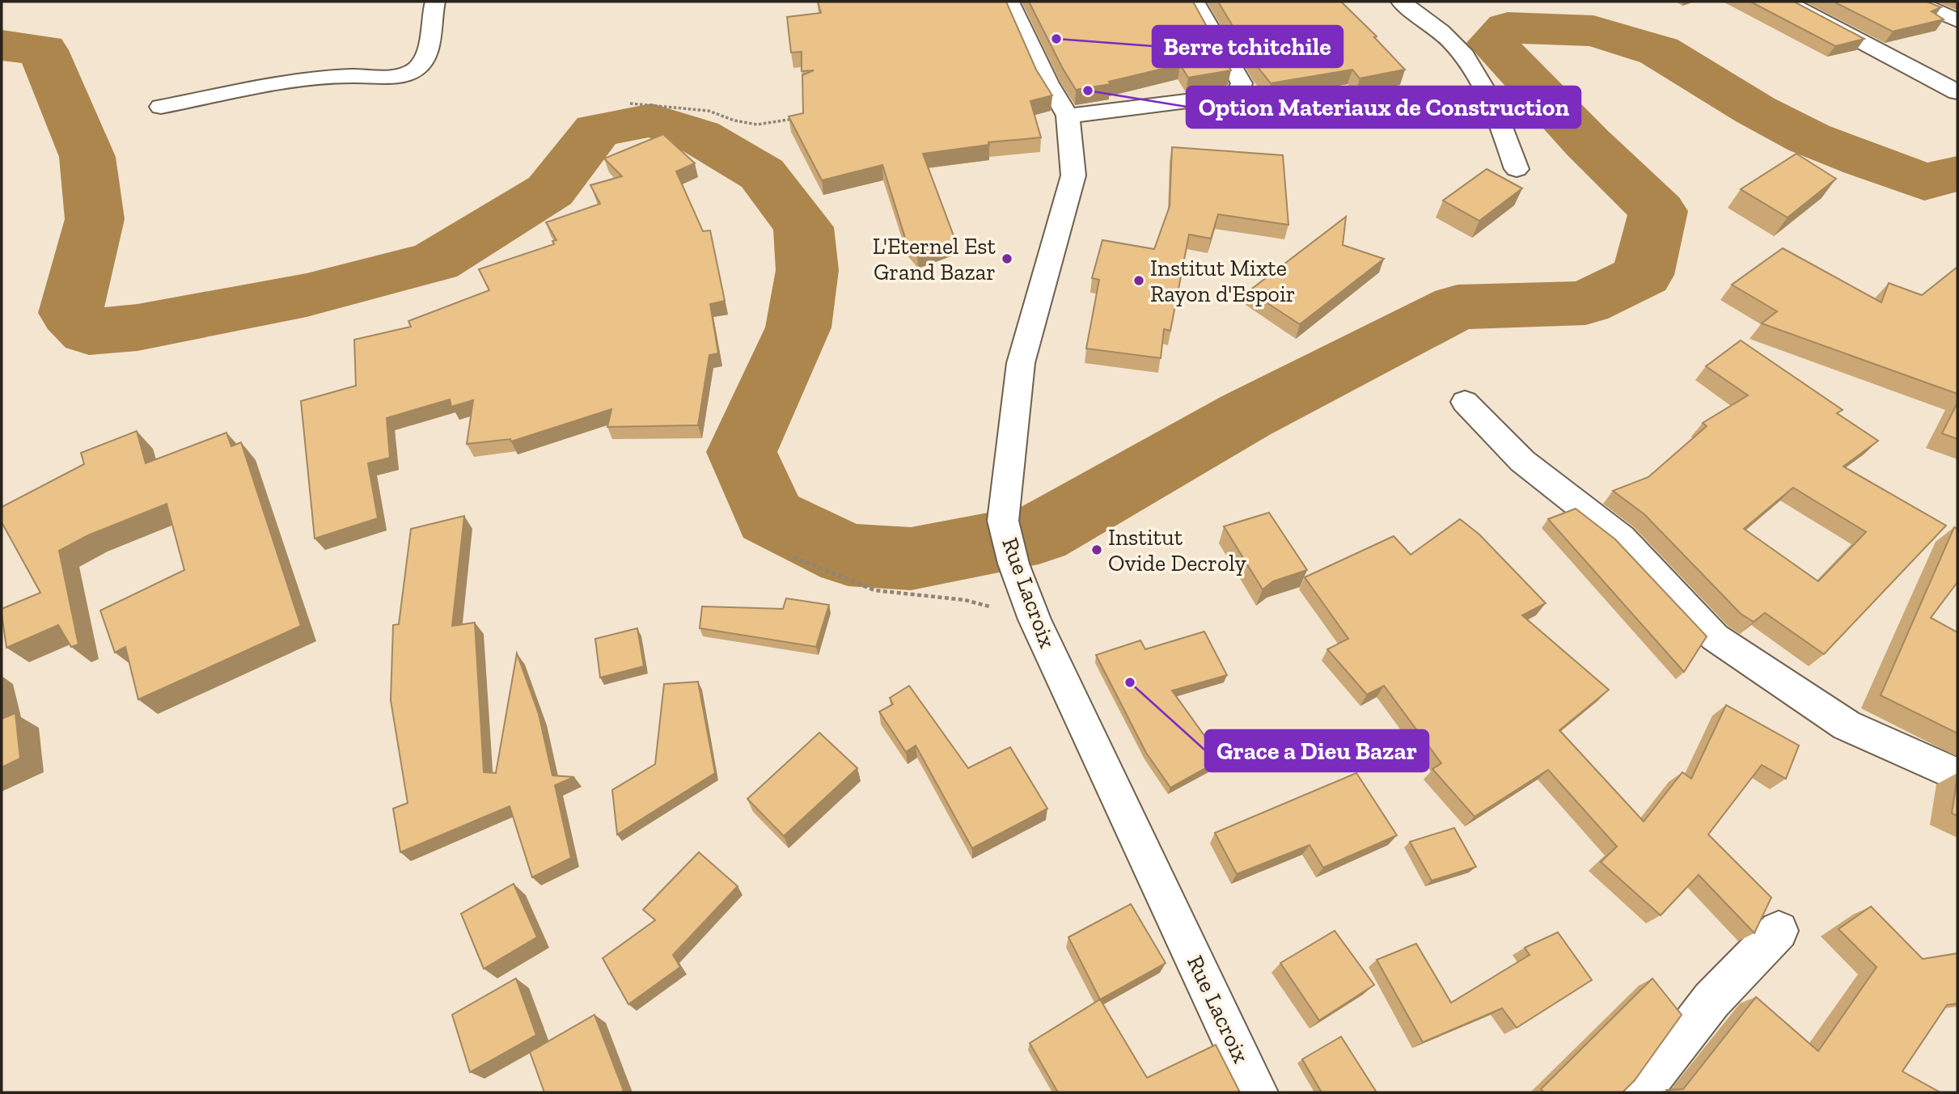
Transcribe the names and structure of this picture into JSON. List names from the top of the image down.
{
  "streets": {
    "street": ["Rue Lacroix"]
  },
  "places": [
    "Berre tchitchile",
    "Option Materiaux de Construction",
    "L'Eternel Est Grand Bazar",
    "Institut Mixte Rayon d'Espoir",
    "Institut Ovide Decroly",
    "Grace a Dieu Bazar"
  ]
}
